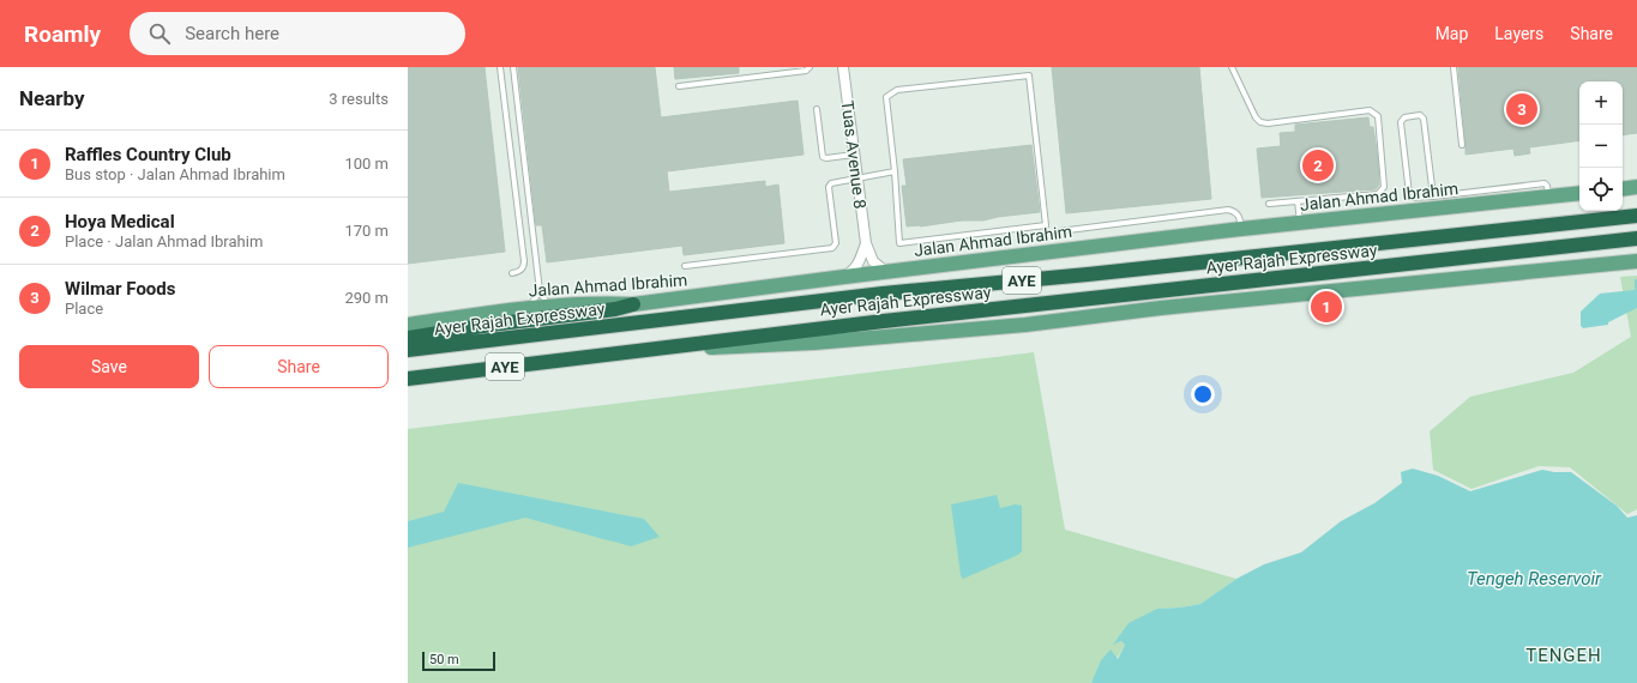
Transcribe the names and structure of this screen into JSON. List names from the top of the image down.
{
  "streets": {
    "highway": ["Ayer Rajah Expressway", "AYE"],
    "main road": ["Jalan Ahmad Ibrahim"],
    "street": ["Tuas Avenue 8"]
  },
  "crossings": [
    ["Tuas Avenue 8", "Jalan Ahmad Ibrahim"]
  ],
  "districts": ["TENGEH"],
  "water": ["Tengeh Reservoir"],
  "scale_bar": "50 m",
  "page": {
    "header": "Roamly",
    "search": "Search here",
    "nav": ["Map", "Layers", "Share"],
    "heading": ["Nearby", "3 results"],
    "map_buttons": ["+", "−"],
    "pins": ["3", "2", "1"],
    "list": [
      {
        "mark": "1",
        "name": "Raffles Country Club",
        "note": "Bus stop · Jalan Ahmad Ibrahim",
        "value": "100 m"
      },
      {
        "mark": "2",
        "name": "Hoya Medical",
        "note": "Place · Jalan Ahmad Ibrahim",
        "value": "170 m"
      },
      {
        "mark": "3",
        "name": "Wilmar Foods",
        "note": "Place",
        "value": "290 m"
      }
    ],
    "buttons": ["Save", "Share"],
    "scale": "50 m"
  }
}
